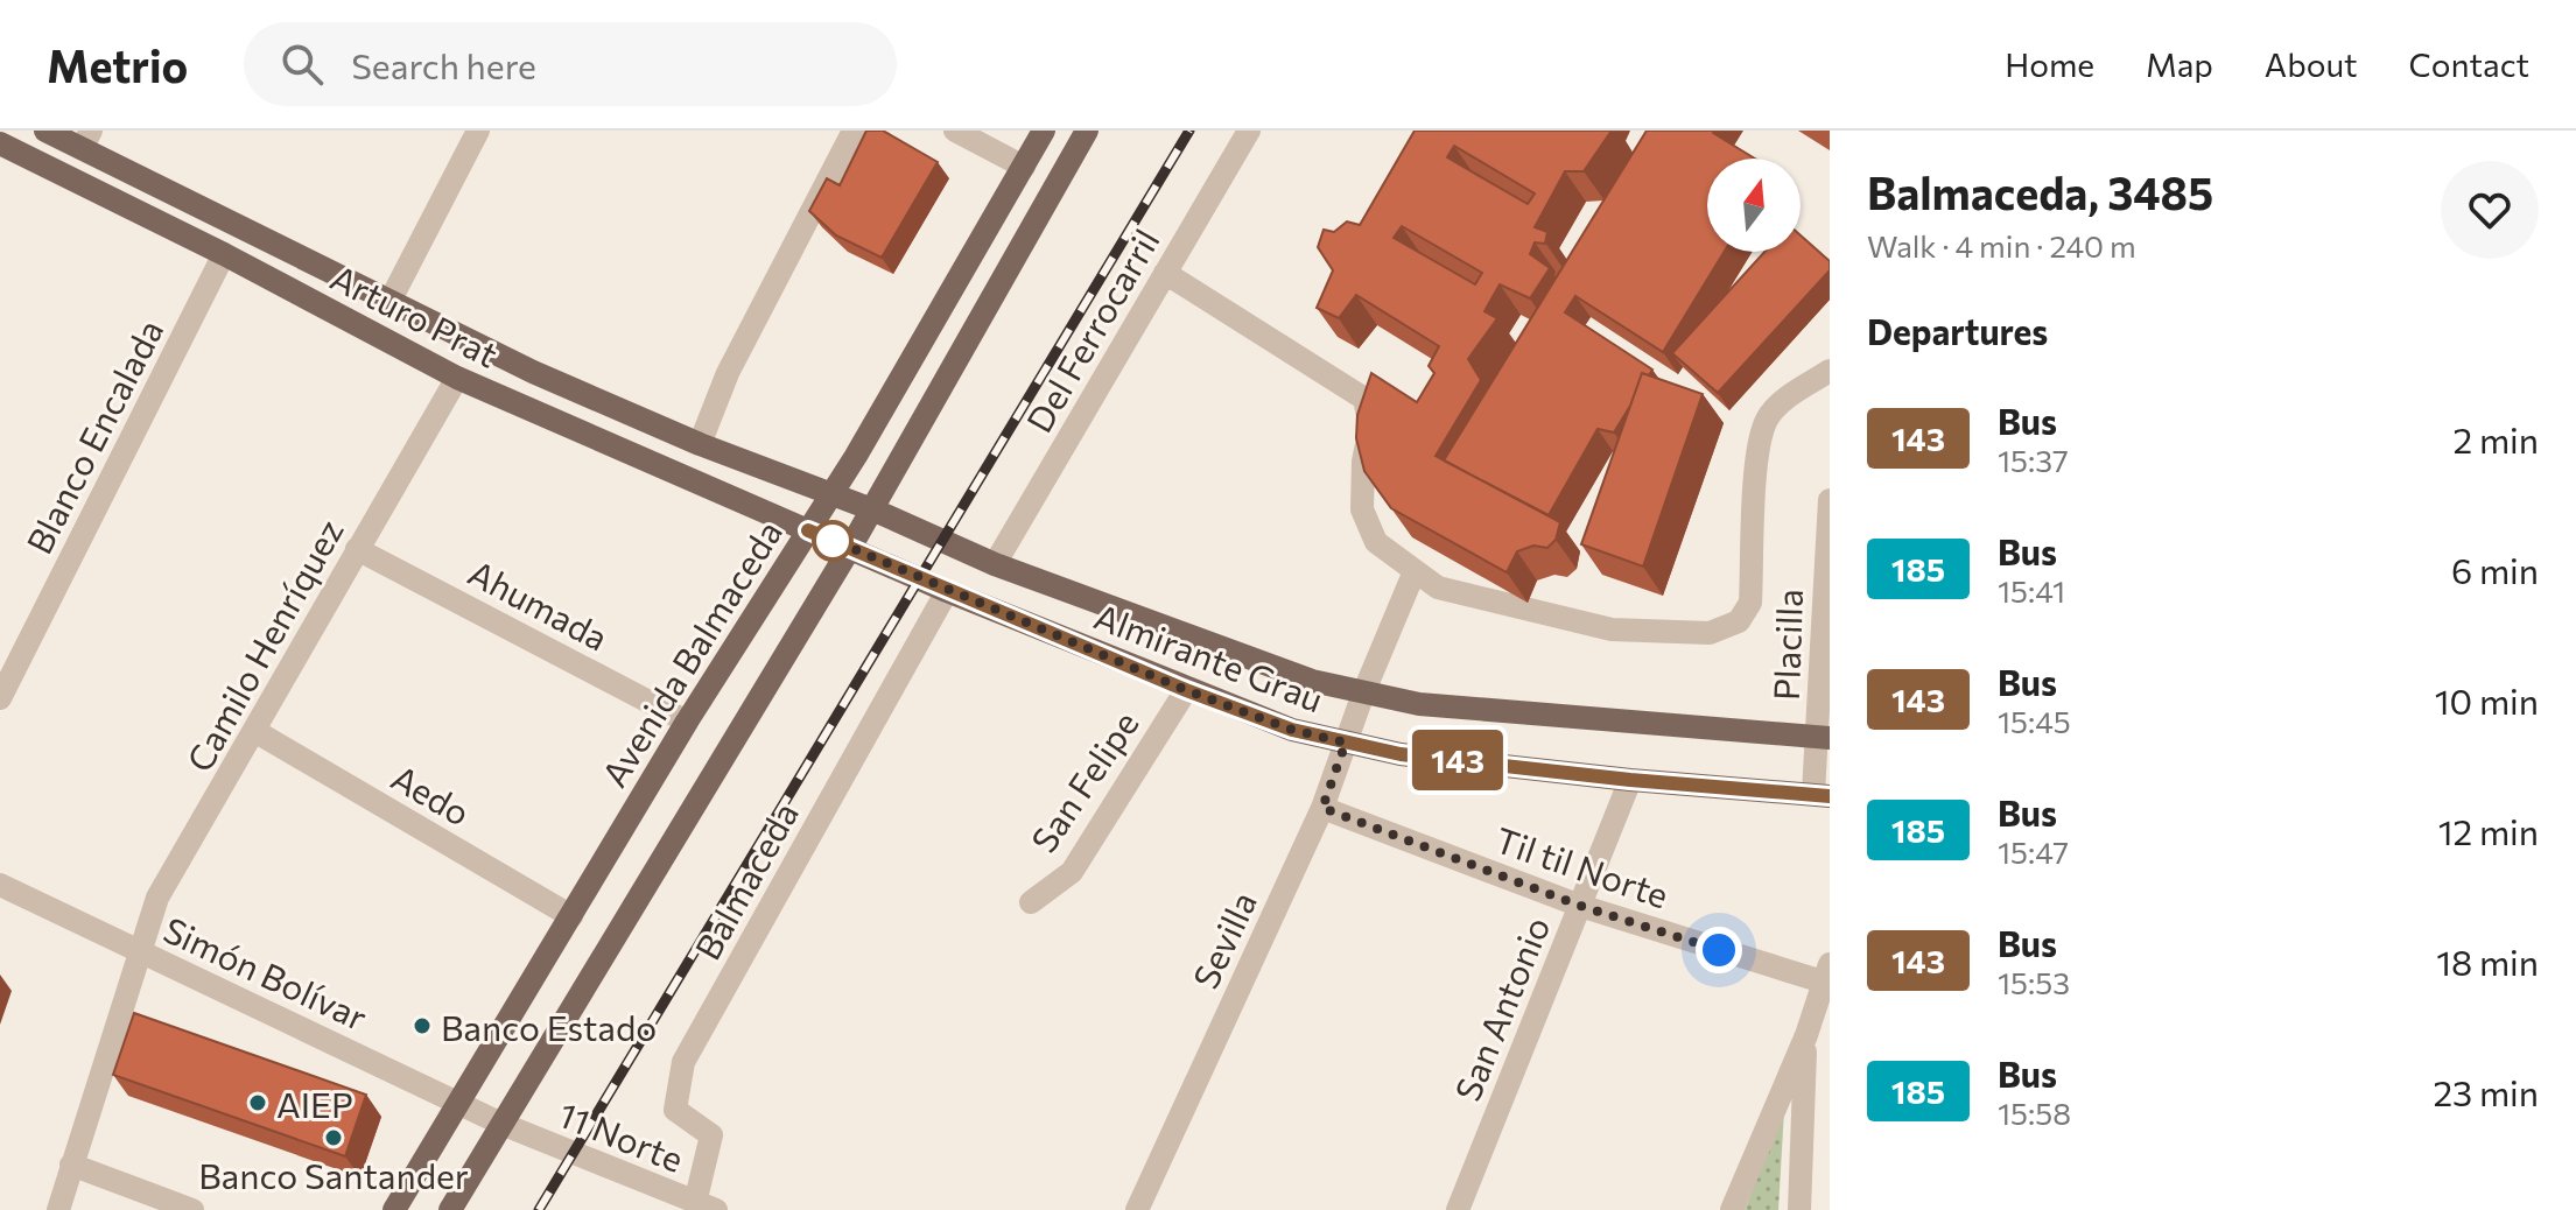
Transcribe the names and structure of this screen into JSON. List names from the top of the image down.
{
  "streets": {
    "main road": ["Arturo Prat", "Avenida Balmaceda", "Almirante Grau"],
    "street": [
      "Del Ferrocarril",
      "Blanco Encalada",
      "Ahumada",
      "Camilo Henríquez",
      "Placilla",
      "San Felipe",
      "Aedo",
      "Til til Norte",
      "Balmaceda",
      "Sevilla",
      "Simón Bolívar",
      "San Antonio",
      "11 Norte"
    ]
  },
  "crossings": [
    ["Arturo Prat", "Blanco Encalada"],
    ["Arturo Prat", "Camilo Henríquez"],
    ["Arturo Prat", "Avenida Balmaceda"],
    ["Arturo Prat", "Almirante Grau"],
    ["Del Ferrocarril", "Almirante Grau"],
    ["Ahumada", "Camilo Henríquez"],
    ["Ahumada", "Avenida Balmaceda"],
    ["Camilo Henríquez", "Aedo"],
    ["Camilo Henríquez", "Simón Bolívar"],
    ["Placilla", "Almirante Grau"],
    ["Avenida Balmaceda", "Almirante Grau"],
    ["Avenida Balmaceda", "Aedo"],
    ["Avenida Balmaceda", "Simón Bolívar"],
    ["Almirante Grau", "San Felipe"],
    ["Almirante Grau", "Balmaceda"],
    ["Almirante Grau", "Sevilla"],
    ["Almirante Grau", "San Antonio"],
    ["Til til Norte", "Sevilla"],
    ["Til til Norte", "San Antonio"],
    ["Balmaceda", "11 Norte"],
    ["Simón Bolívar", "11 Norte"]
  ],
  "places": ["Banco Estado", "AIEP", "Banco Santander"],
  "lines": ["bus line 143"],
  "north": "top",
  "page": {
    "header": "Metrio",
    "search": "Search here",
    "nav": [
      "Home",
      "Map",
      "About",
      "Contact"
    ],
    "on_map": "143",
    "heading": [
      ["Balmaceda, 3485", "Walk · 4 min · 240 m"],
      "Departures"
    ],
    "list": [
      {
        "mark": "143",
        "name": "Bus",
        "note": "15:37",
        "value": "2 min"
      },
      {
        "mark": "185",
        "name": "Bus",
        "note": "15:41",
        "value": "6 min"
      },
      {
        "mark": "143",
        "name": "Bus",
        "note": "15:45",
        "value": "10 min"
      },
      {
        "mark": "185",
        "name": "Bus",
        "note": "15:47",
        "value": "12 min"
      },
      {
        "mark": "143",
        "name": "Bus",
        "note": "15:53",
        "value": "18 min"
      },
      {
        "mark": "185",
        "name": "Bus",
        "note": "15:58",
        "value": "23 min"
      }
    ]
  }
}
